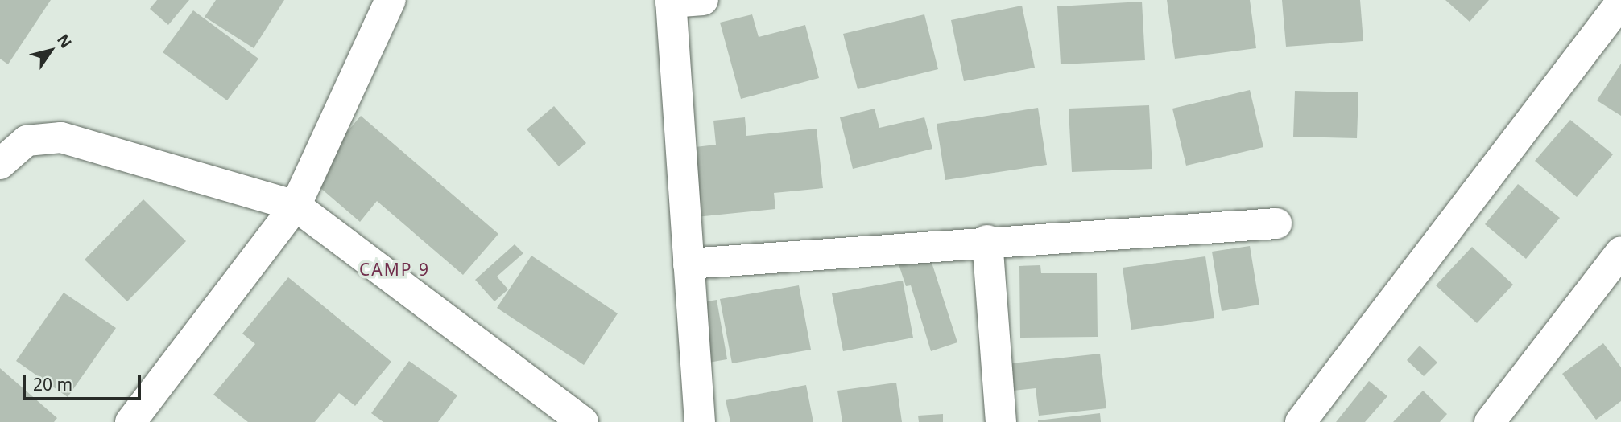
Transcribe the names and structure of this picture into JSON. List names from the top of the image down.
{
  "districts": ["CAMP 9"],
  "scale_bar": "20 m",
  "north": "top right"
}
